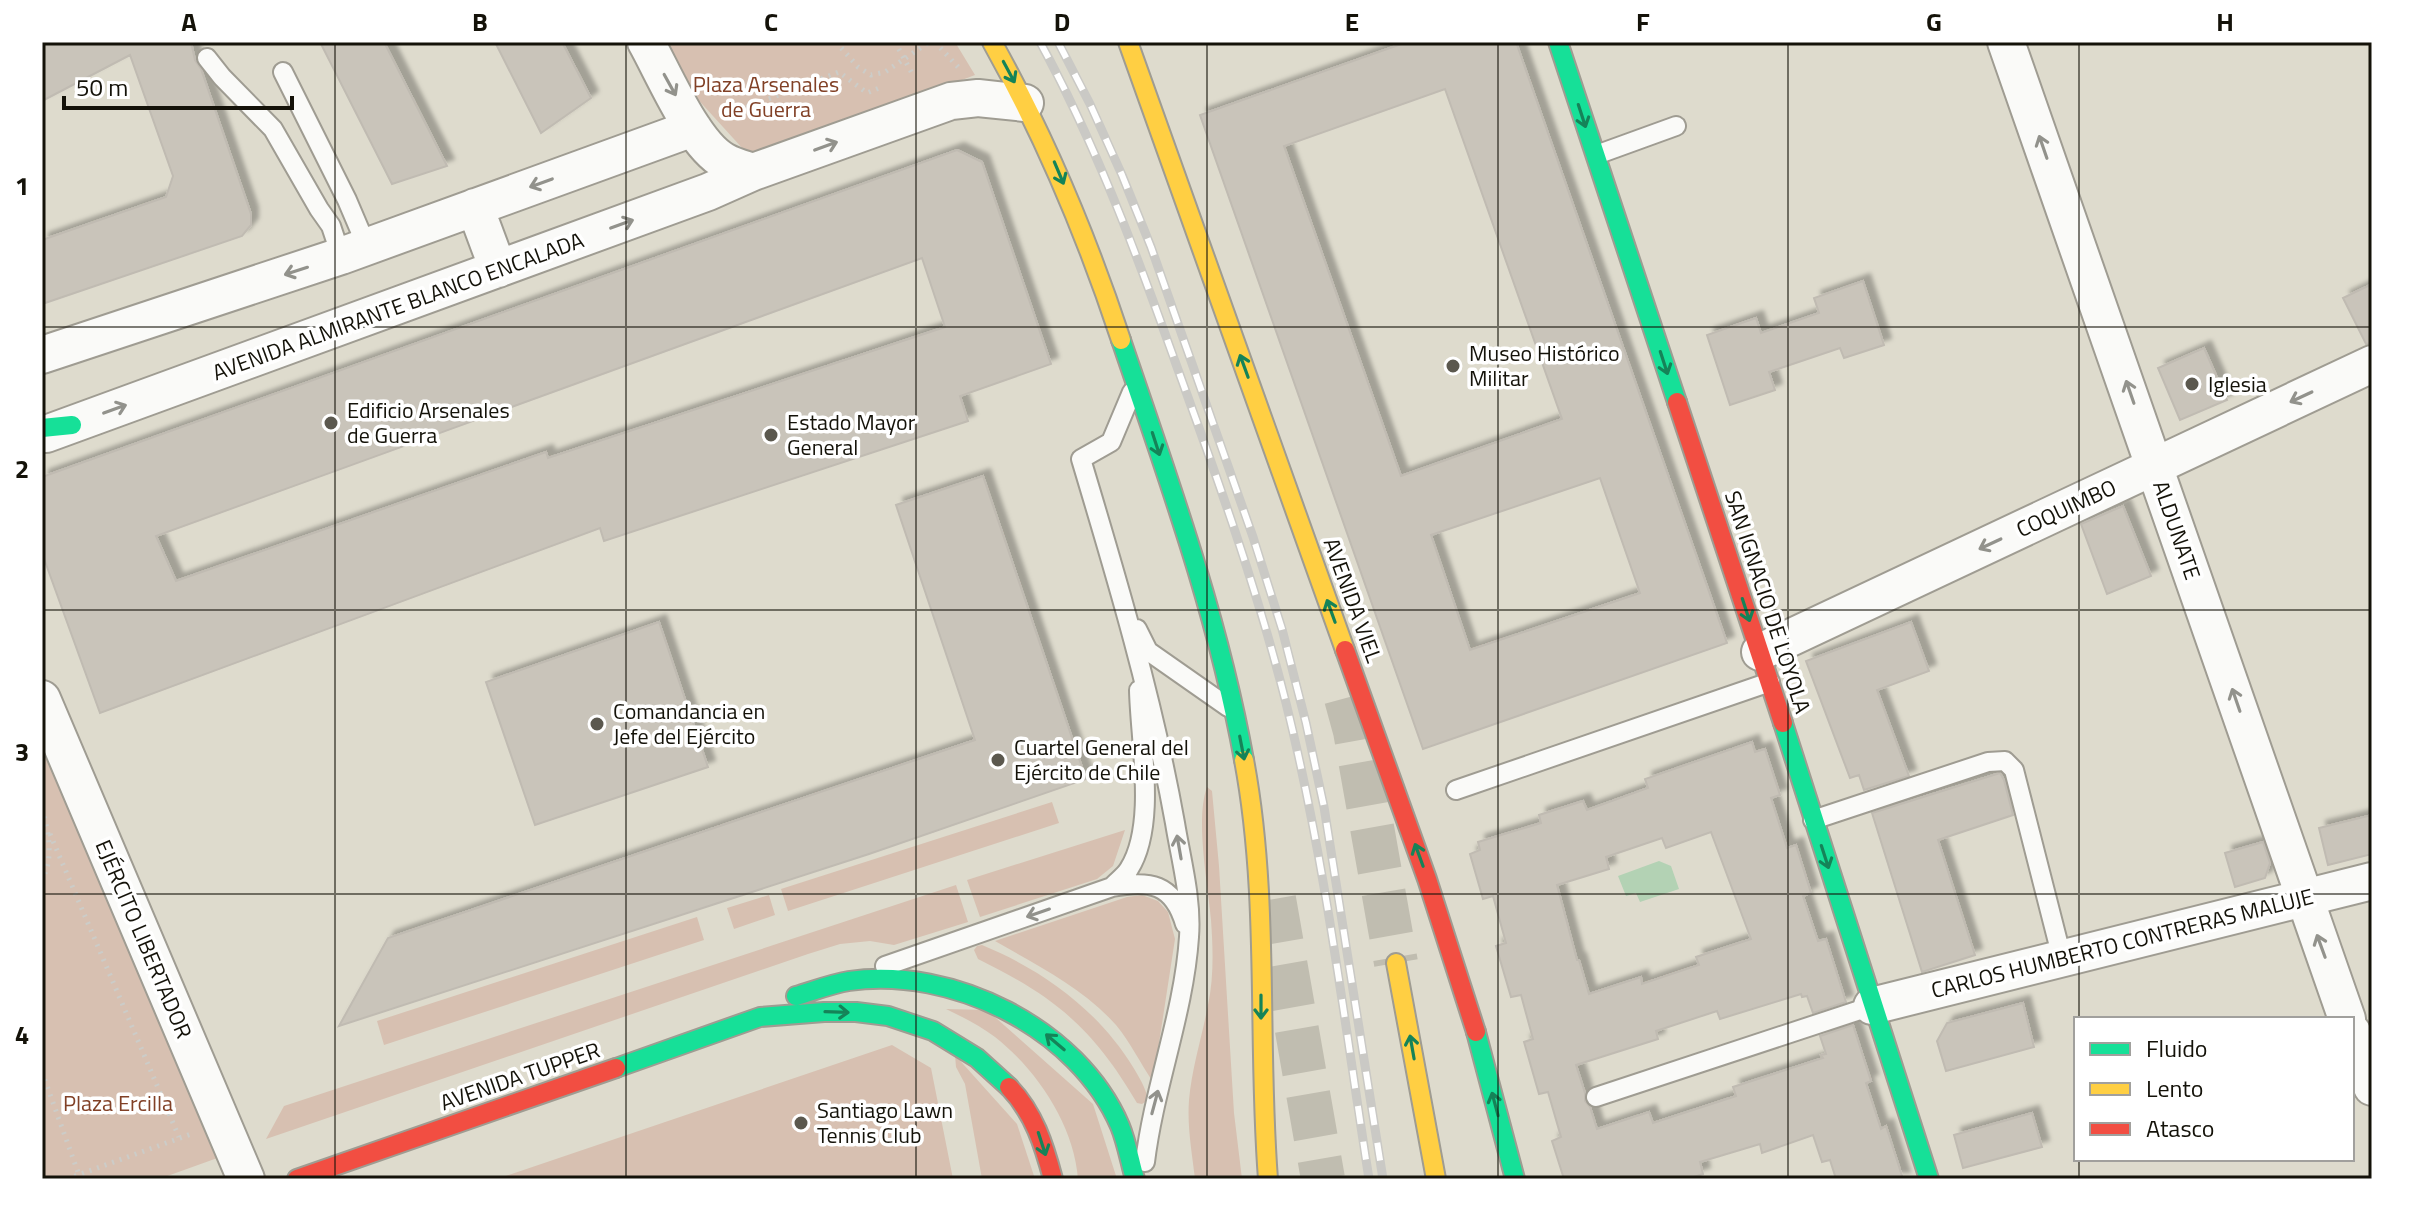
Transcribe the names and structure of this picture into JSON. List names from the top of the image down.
{
  "streets": {
    "main road": ["AVENIDA VIEL", "SAN IGNACIO DE LOYOLA", "AVENIDA TUPPER"],
    "street": [
      "AVENIDA ALMIRANTE BLANCO ENCALADA",
      "COQUIMBO",
      "ALDUNATE",
      "EJÉRCITO LIBERTADOR",
      "CARLOS HUMBERTO CONTRERAS MALUJE"
    ]
  },
  "crossings": [
    ["COQUIMBO", "ALDUNATE"],
    ["COQUIMBO", "SAN IGNACIO DE LOYOLA"],
    ["ALDUNATE", "CARLOS HUMBERTO CONTRERAS MALUJE"],
    ["SAN IGNACIO DE LOYOLA", "CARLOS HUMBERTO CONTRERAS MALUJE"]
  ],
  "one_way": ["COQUIMBO", "ALDUNATE", "SAN IGNACIO DE LOYOLA"],
  "parks": ["Plaza Arsenales de Guerra", "Plaza Ercilla"],
  "places": [
    "Museo Histórico Militar",
    "Iglesia",
    "Edificio Arsenales de Guerra",
    "Estado Mayor General",
    "Comandancia en Jefe del Ejército",
    "Cuartel General del Ejército de Chile",
    "Santiago Lawn Tennis Club"
  ],
  "legend": ["Fluido", "Lento", "Atasco"],
  "scale_bar": "50 m",
  "grid": {
    "columns": [
      "A",
      "B",
      "C",
      "D",
      "E",
      "F",
      "G",
      "H"
    ],
    "rows": [
      "1",
      "2",
      "3",
      "4"
    ]
  }
}
